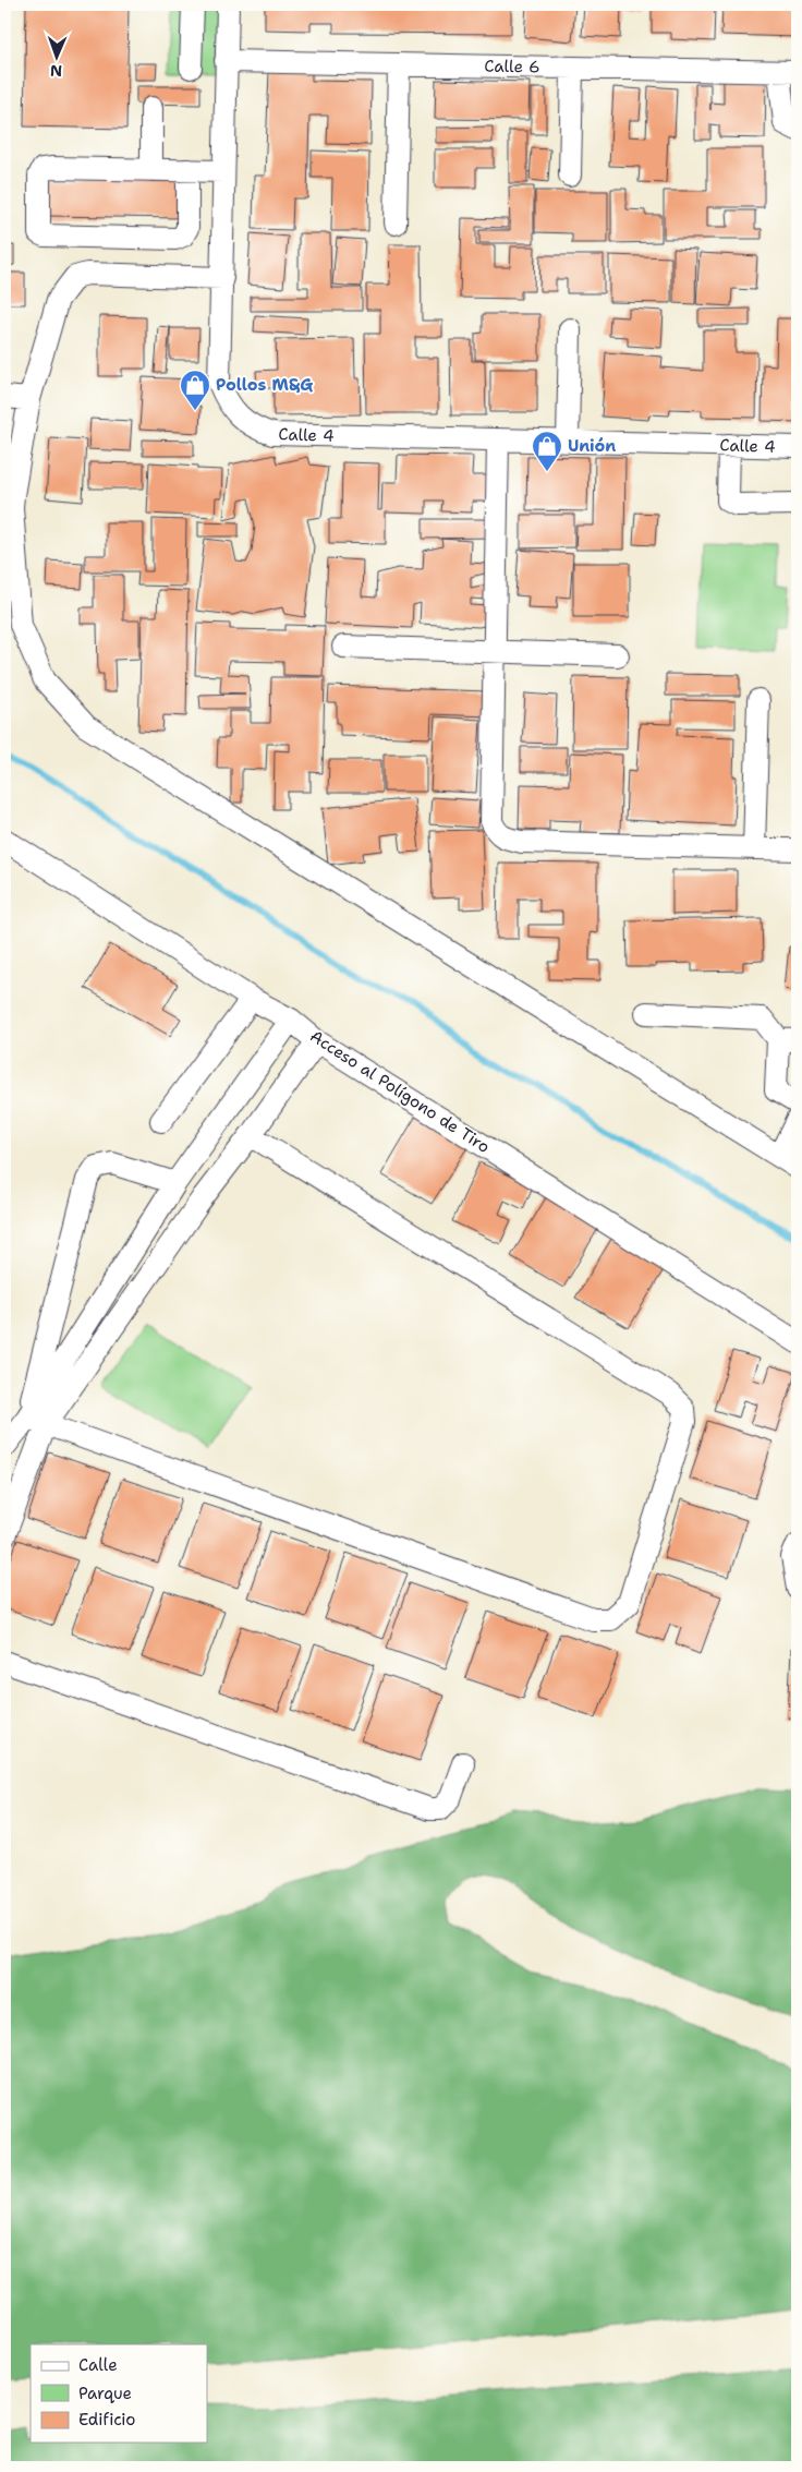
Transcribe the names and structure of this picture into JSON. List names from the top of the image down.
{
  "streets": {
    "street": ["Calle 6", "Calle 4", "Acceso al Polígono de Tiro"]
  },
  "crossings": [
    ["Calle 6", "Calle 4"]
  ],
  "places": {
    "shop": ["Pollos M&G", "Unión"]
  },
  "legend": ["Calle", "Parque", "Edificio"],
  "north": "bottom"
}
